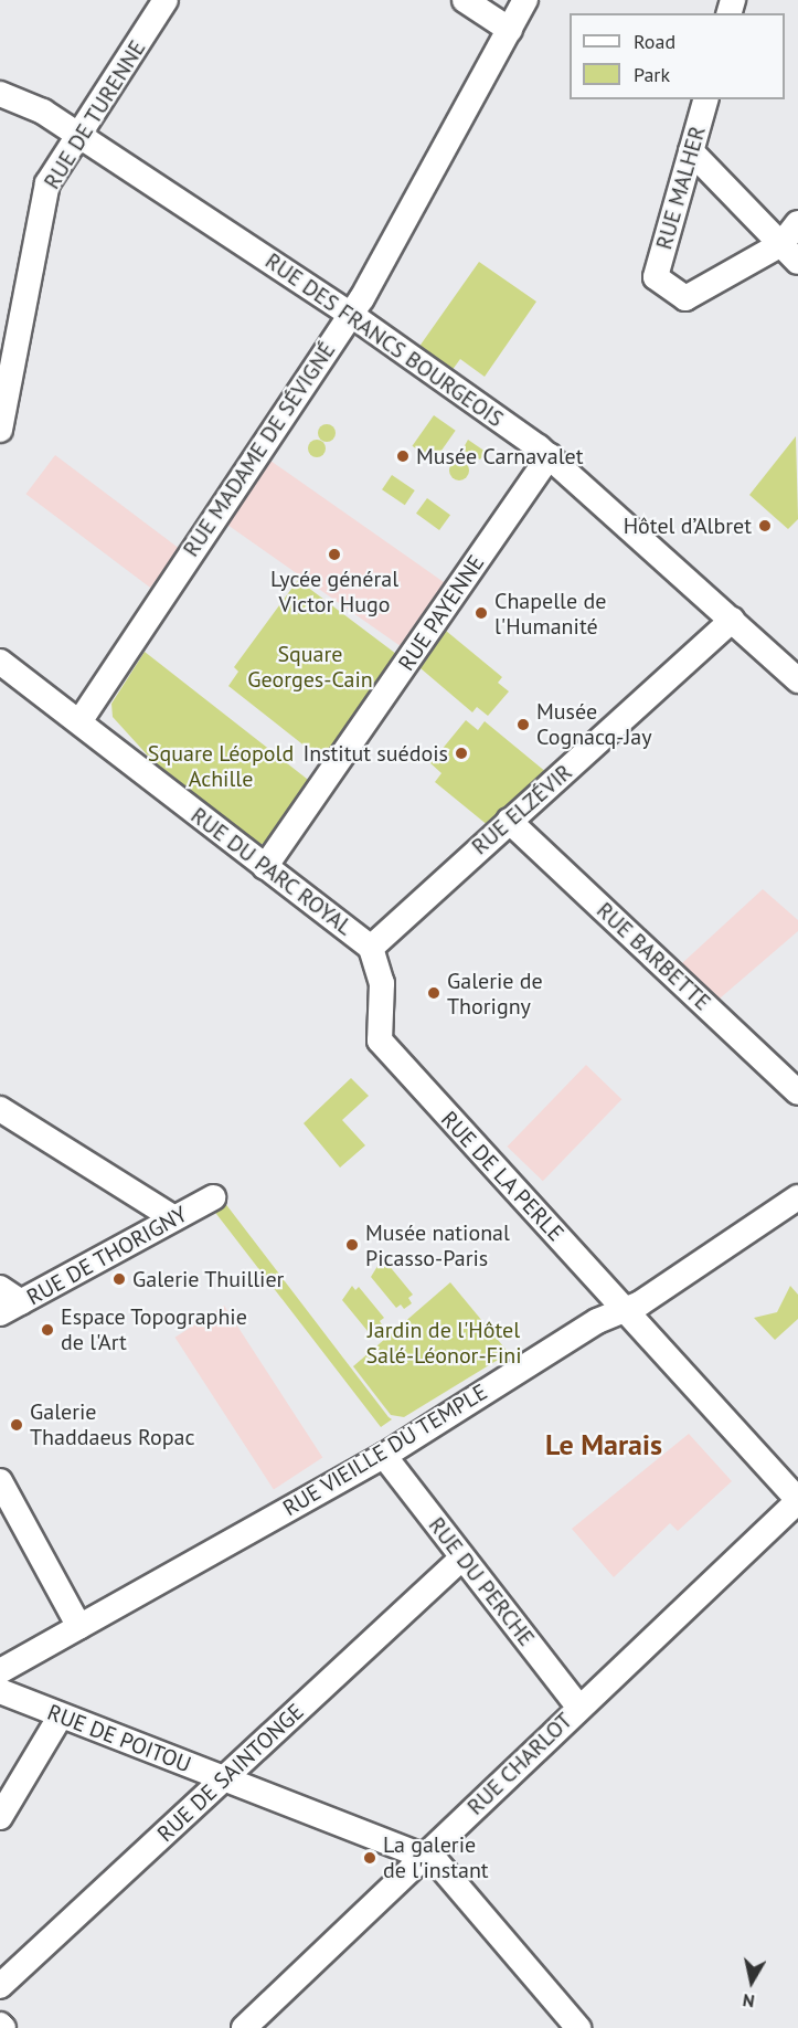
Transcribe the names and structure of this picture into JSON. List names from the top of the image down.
{
  "streets": {
    "street": [
      "RUE DE TURENNE",
      "RUE MALHER",
      "RUE DES FRANCS BOURGEOIS",
      "RUE MADAME DE SÉVIGNÉ",
      "RUE PAYENNE",
      "RUE ELZÉVIR",
      "RUE DU PARC ROYAL",
      "RUE BARBETTE",
      "RUE DE LA PERLE",
      "RUE DE THORIGNY",
      "RUE VIEILLE DU TEMPLE",
      "RUE DU PERCHE",
      "RUE DE POITOU",
      "RUE CHARLOT",
      "RUE DE SAINTONGE"
    ]
  },
  "crossings": [
    ["RUE DE TURENNE", "RUE DES FRANCS BOURGEOIS"],
    ["RUE DES FRANCS BOURGEOIS", "RUE MADAME DE SÉVIGNÉ"],
    ["RUE DES FRANCS BOURGEOIS", "RUE PAYENNE"],
    ["RUE DES FRANCS BOURGEOIS", "RUE ELZÉVIR"],
    ["RUE MADAME DE SÉVIGNÉ", "RUE DU PARC ROYAL"],
    ["RUE PAYENNE", "RUE DU PARC ROYAL"],
    ["RUE ELZÉVIR", "RUE DU PARC ROYAL"],
    ["RUE ELZÉVIR", "RUE BARBETTE"],
    ["RUE ELZÉVIR", "RUE DE LA PERLE"],
    ["RUE DU PARC ROYAL", "RUE DE LA PERLE"],
    ["RUE DE LA PERLE", "RUE VIEILLE DU TEMPLE"],
    ["RUE DE LA PERLE", "RUE CHARLOT"],
    ["RUE VIEILLE DU TEMPLE", "RUE DU PERCHE"],
    ["RUE DU PERCHE", "RUE CHARLOT"],
    ["RUE DU PERCHE", "RUE DE SAINTONGE"],
    ["RUE DE POITOU", "RUE CHARLOT"],
    ["RUE DE POITOU", "RUE DE SAINTONGE"]
  ],
  "districts": ["Le Marais"],
  "parks": ["Square Georges-Cain", "Square Léopold Achille", "Jardin de l'Hôtel Salé-Léonor-Fini"],
  "places": [
    "Musée Carnavalet",
    "Hôtel d’Albret",
    "Lycée général Victor Hugo",
    "Chapelle de l'Humanité",
    "Musée Cognacq-Jay",
    "Institut suédois",
    "Galerie de Thorigny",
    "Musée national Picasso-Paris",
    "Galerie Thuillier",
    "Espace Topographie de l'Art",
    "Galerie Thaddaeus Ropac",
    "La galerie de l'instant"
  ],
  "legend": ["Road", "Park"],
  "north": "bottom"
}
